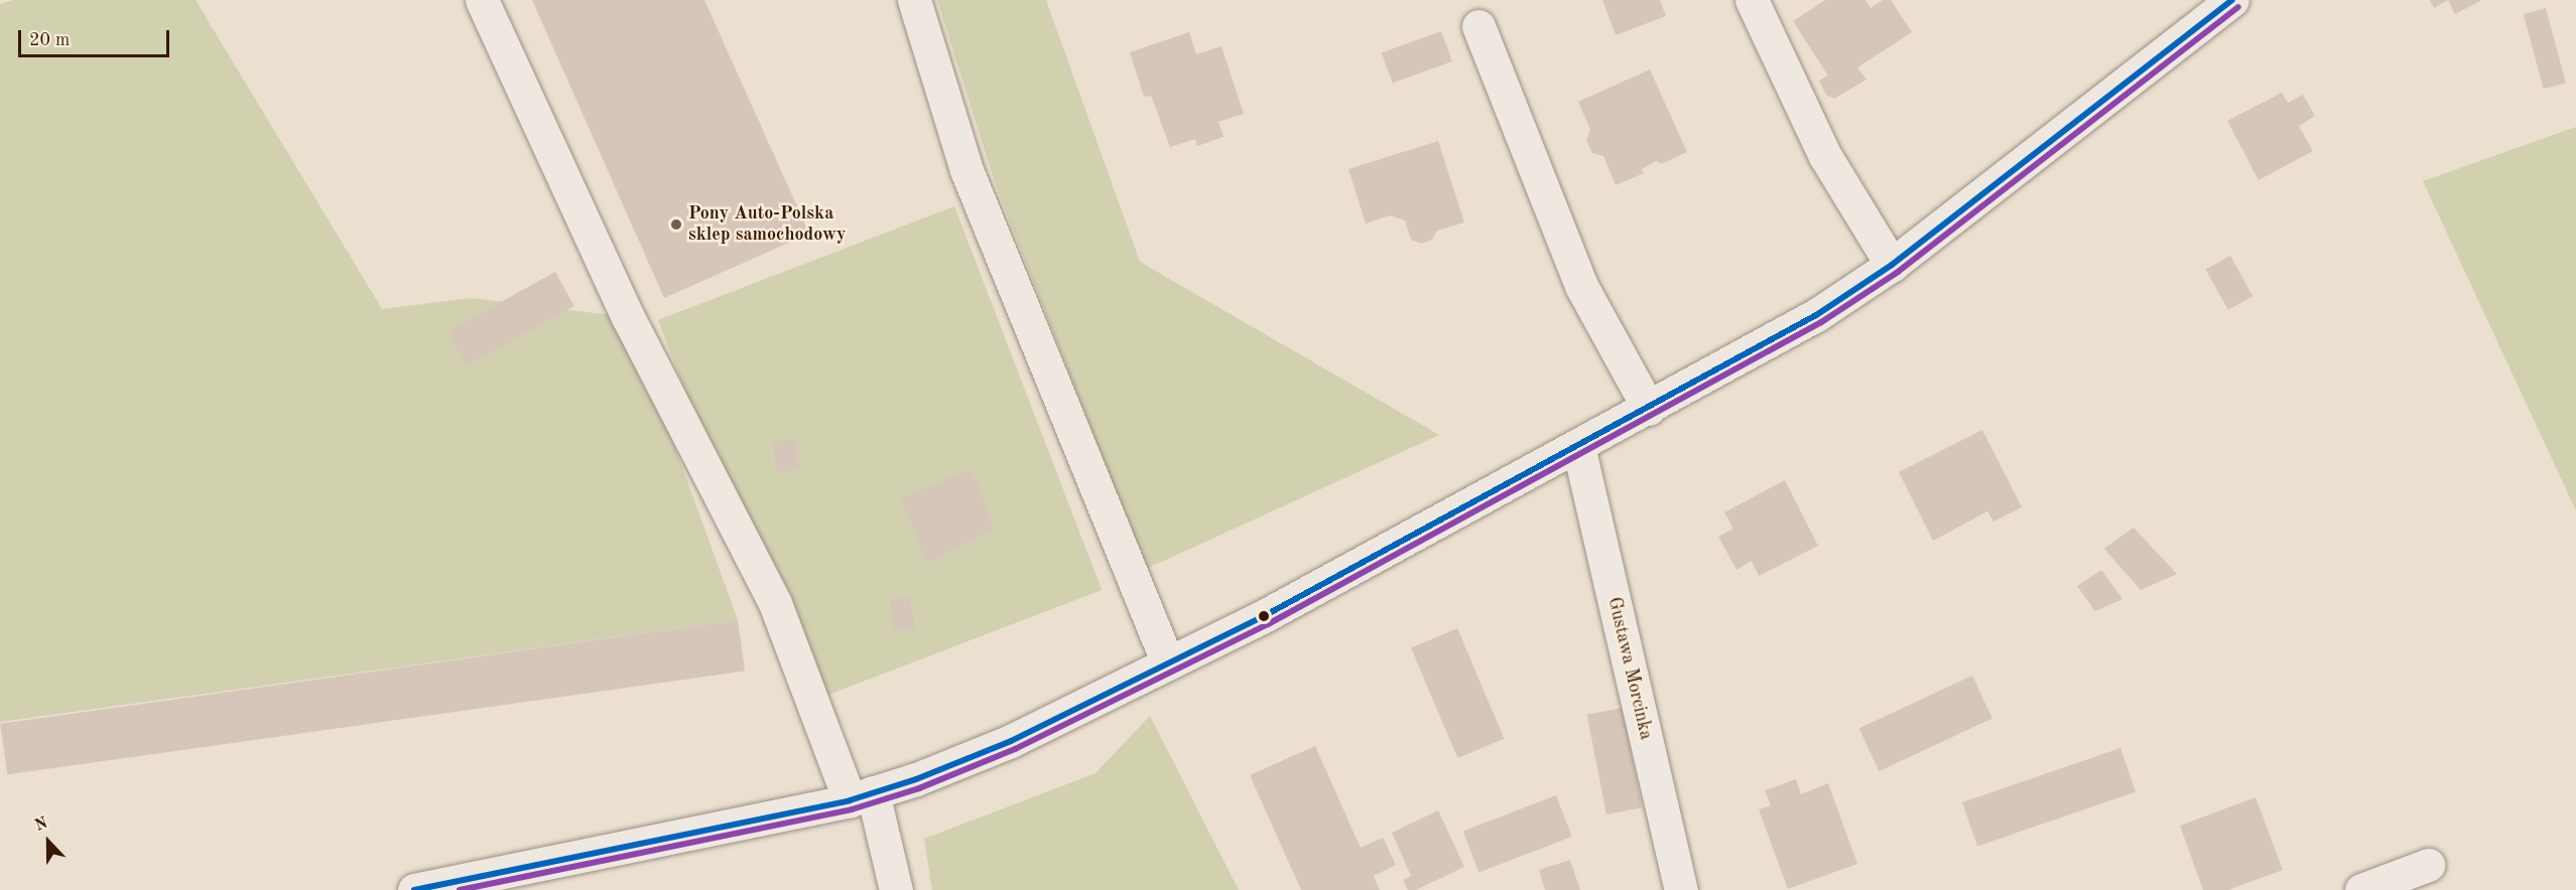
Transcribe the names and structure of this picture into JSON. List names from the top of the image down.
{
  "streets": {
    "street": ["Gustawa Morcinka"]
  },
  "places": ["Pony Auto-Polska sklep samochodowy"],
  "scale_bar": "20 m",
  "north": "top"
}
